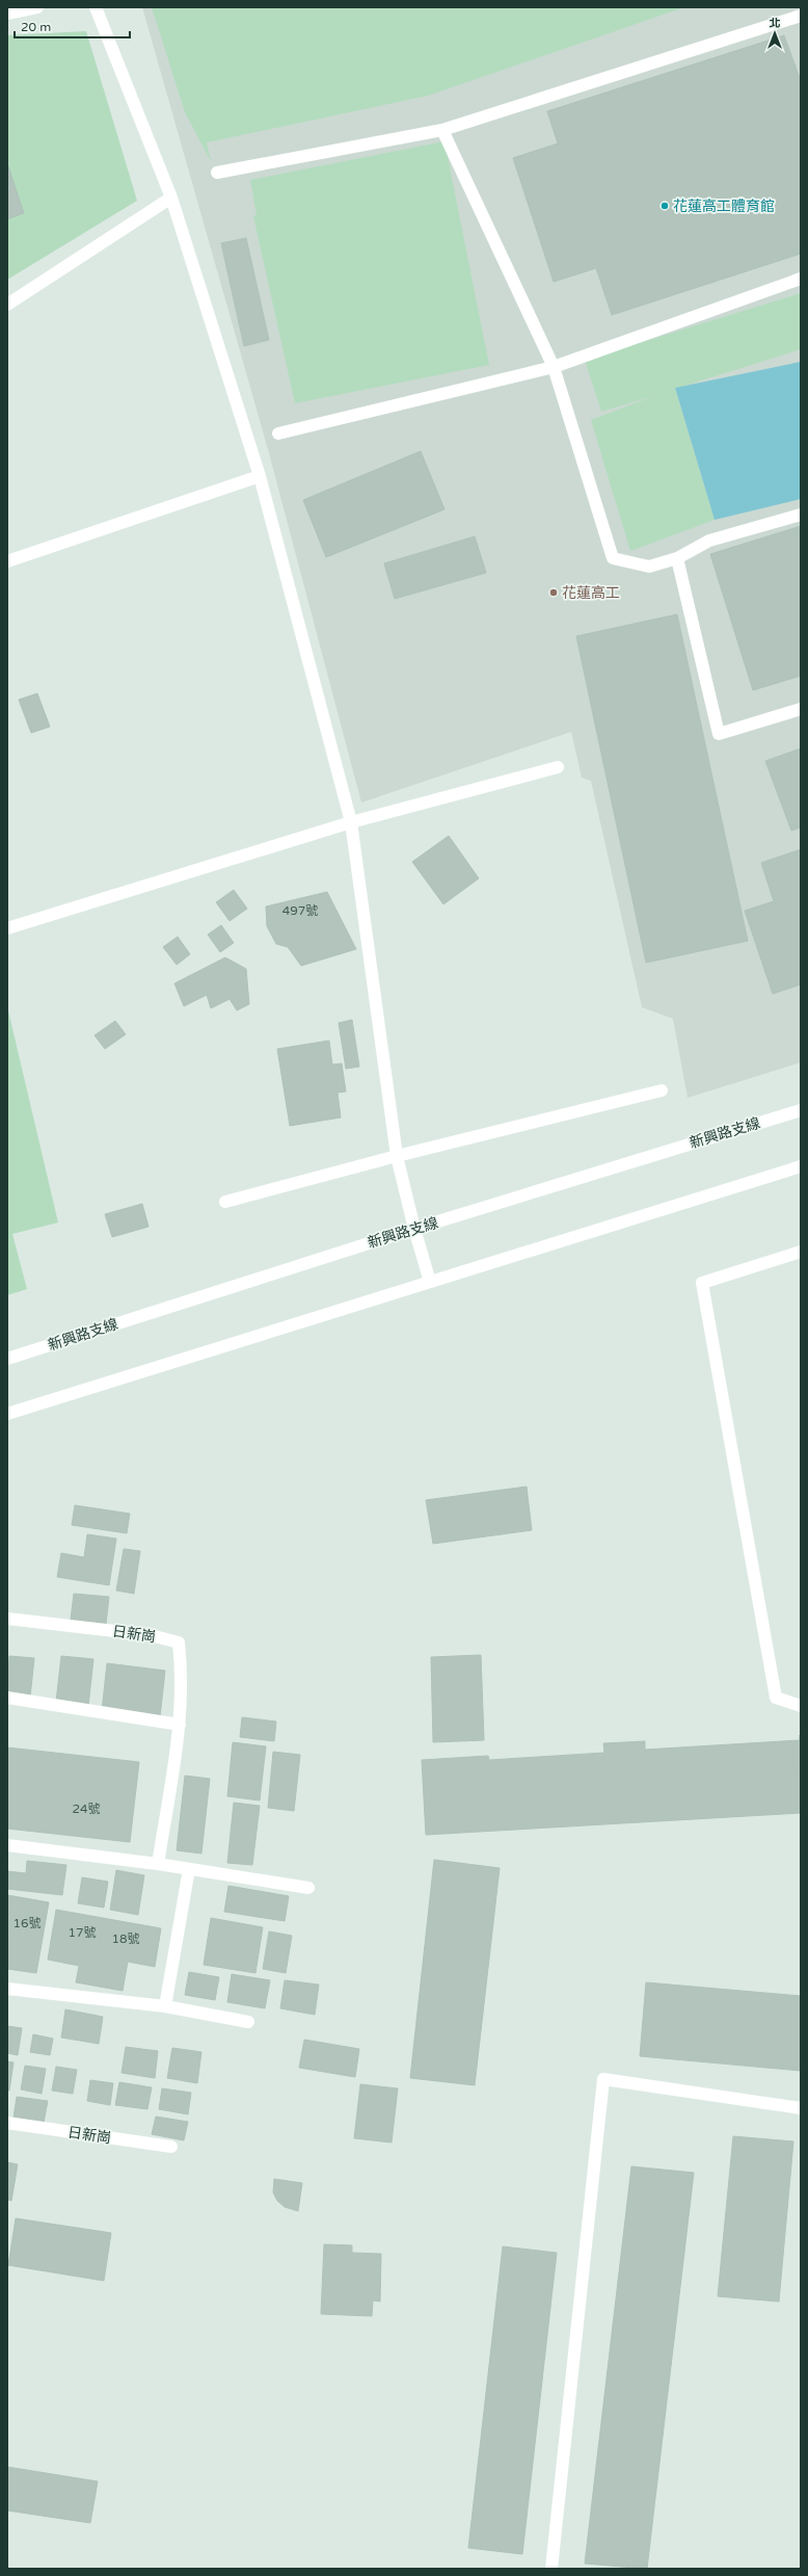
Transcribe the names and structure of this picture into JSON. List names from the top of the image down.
{
  "streets": {
    "street": ["新興路支線", "日新崗"]
  },
  "places": ["花蓮高工體育館", "花蓮高工"],
  "house_numbers": [
    "497號",
    "24號",
    "16號",
    "17號",
    "18號"
  ],
  "scale_bar": "20 m",
  "north": "top"
}
